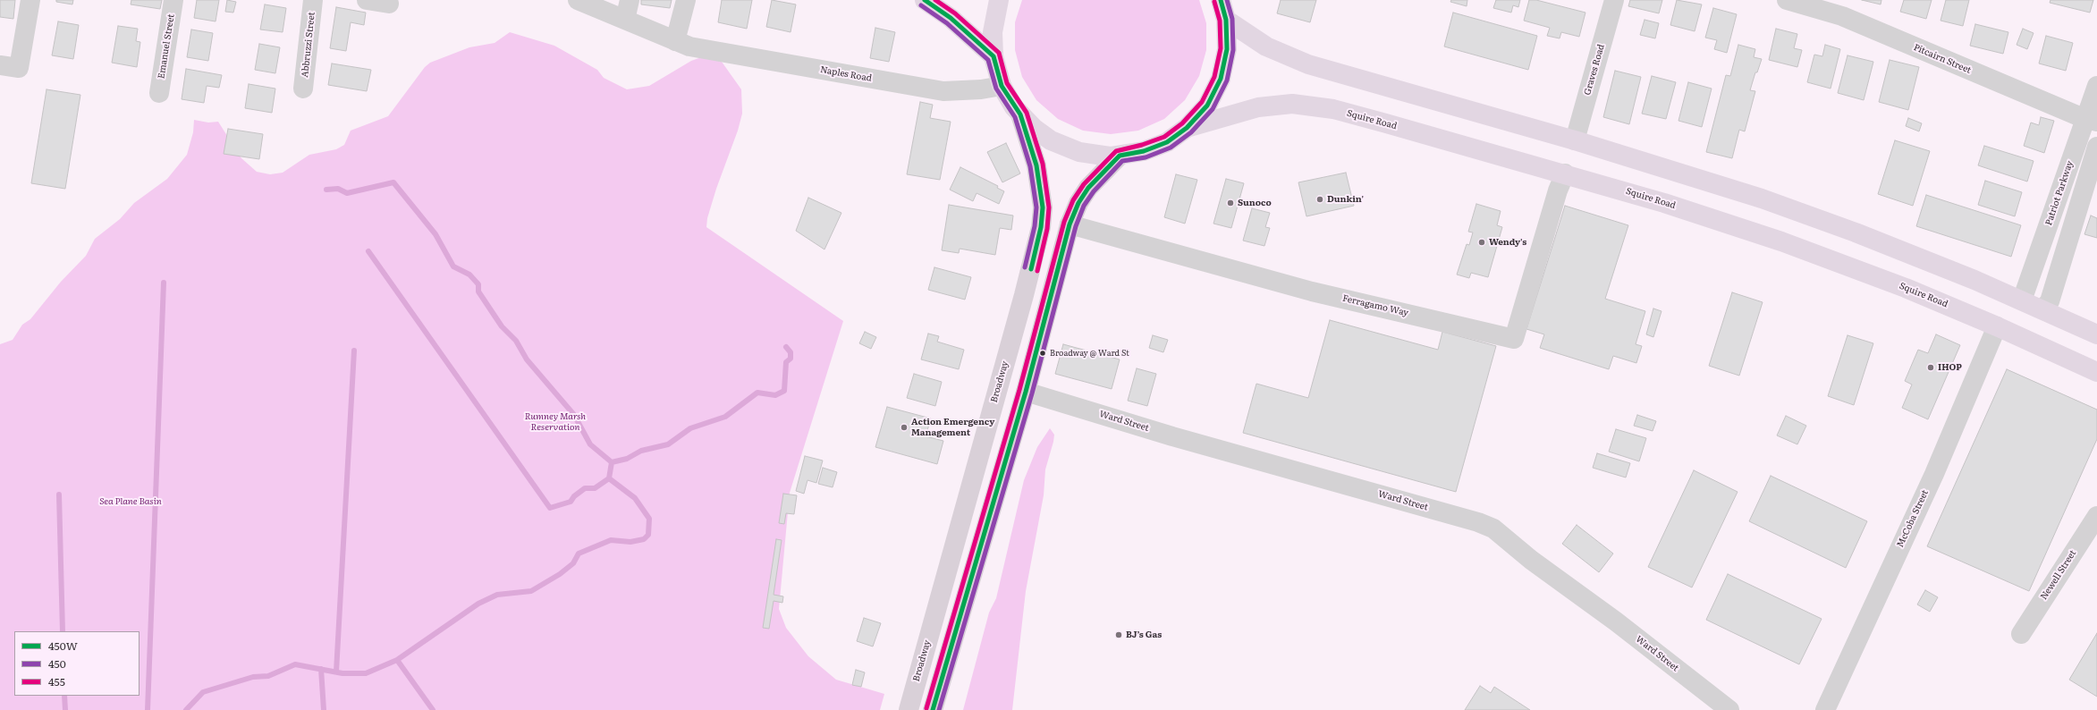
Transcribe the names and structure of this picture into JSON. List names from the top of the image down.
{
  "streets": {
    "highway": ["Squire Road"],
    "main road": ["Broadway"],
    "street": [
      "Abbruzzi Street",
      "Emanuel Street",
      "Pitcairn Street",
      "Graves Road",
      "Naples Road",
      "Patriot Parkway",
      "Ferragamo Way",
      "Ward Street",
      "McCoba Street",
      "Newell Street"
    ]
  },
  "crossings": [
    ["Pitcairn Street", "Patriot Parkway"],
    ["Squire Road", "Ferragamo Way"],
    ["Squire Road", "McCoba Street"]
  ],
  "parks": ["Rumney Marsh Reservation", "Sea Plane Basin"],
  "places": [
    "Dunkin'",
    "Sunoco",
    "Wendy's",
    "Broadway @ Ward St",
    "IHOP",
    "Action Emergency Management",
    "BJ’s Gas"
  ],
  "lines": ["transit line 450W", "transit line 450", "transit line 455"],
  "legend": ["450W", "450", "455"]
}
